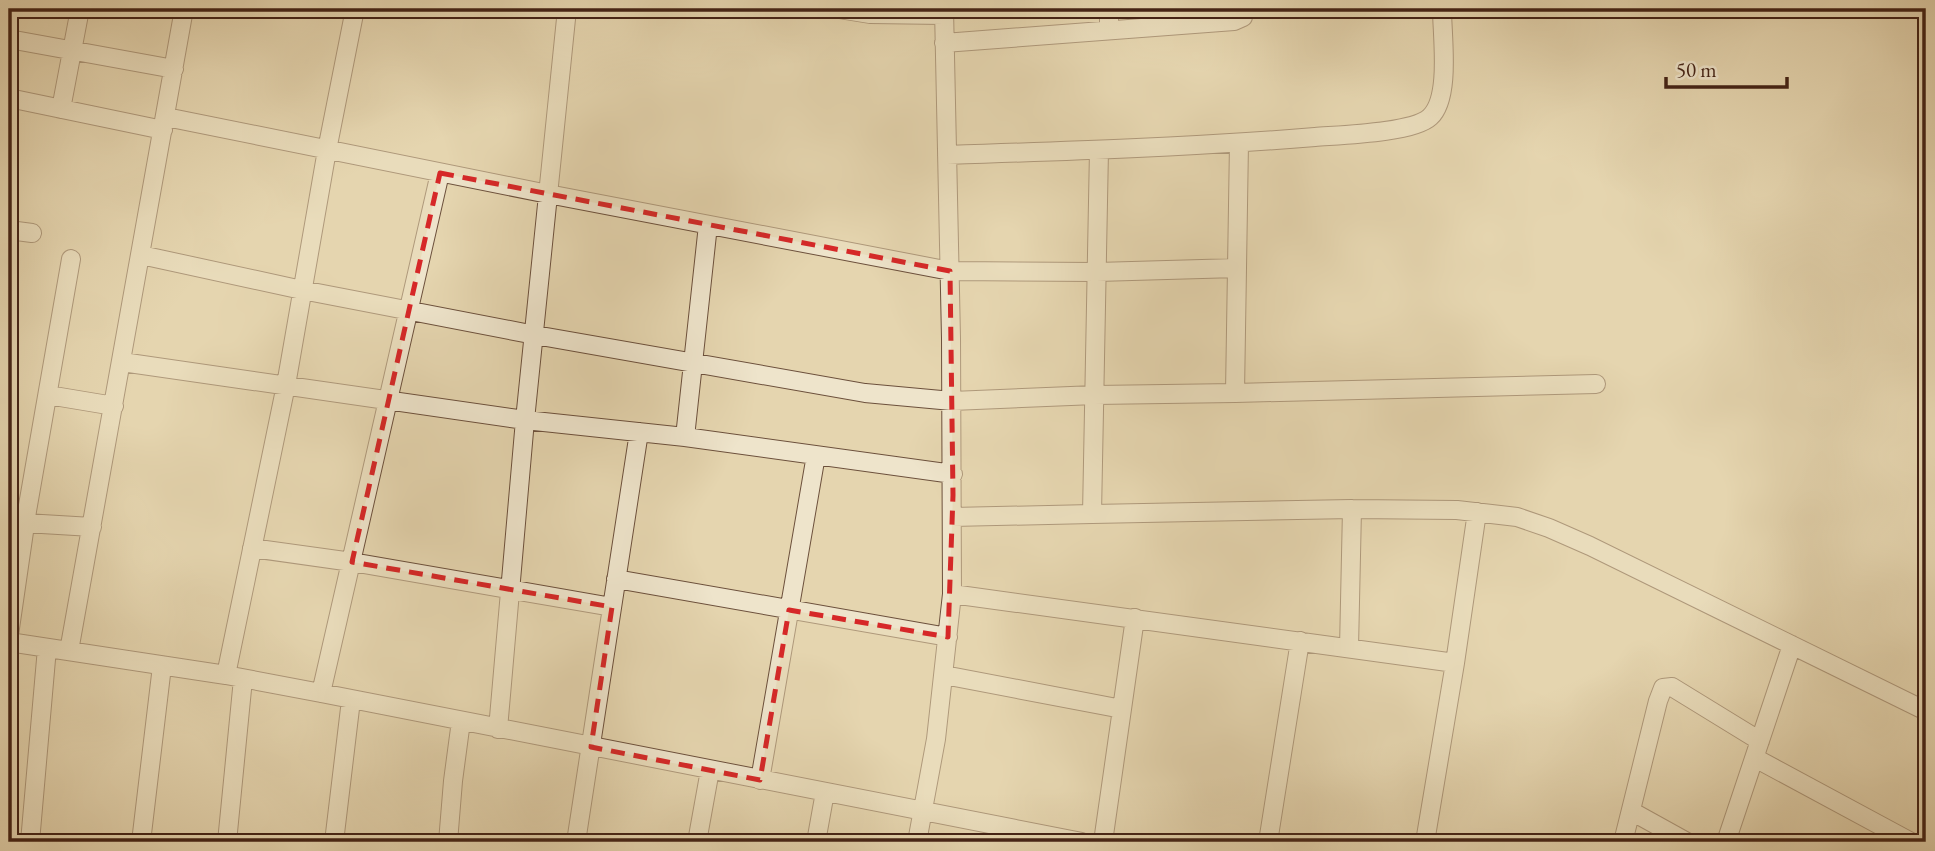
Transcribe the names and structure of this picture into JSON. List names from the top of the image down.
{
  "scale_bar": "50 m"
}
